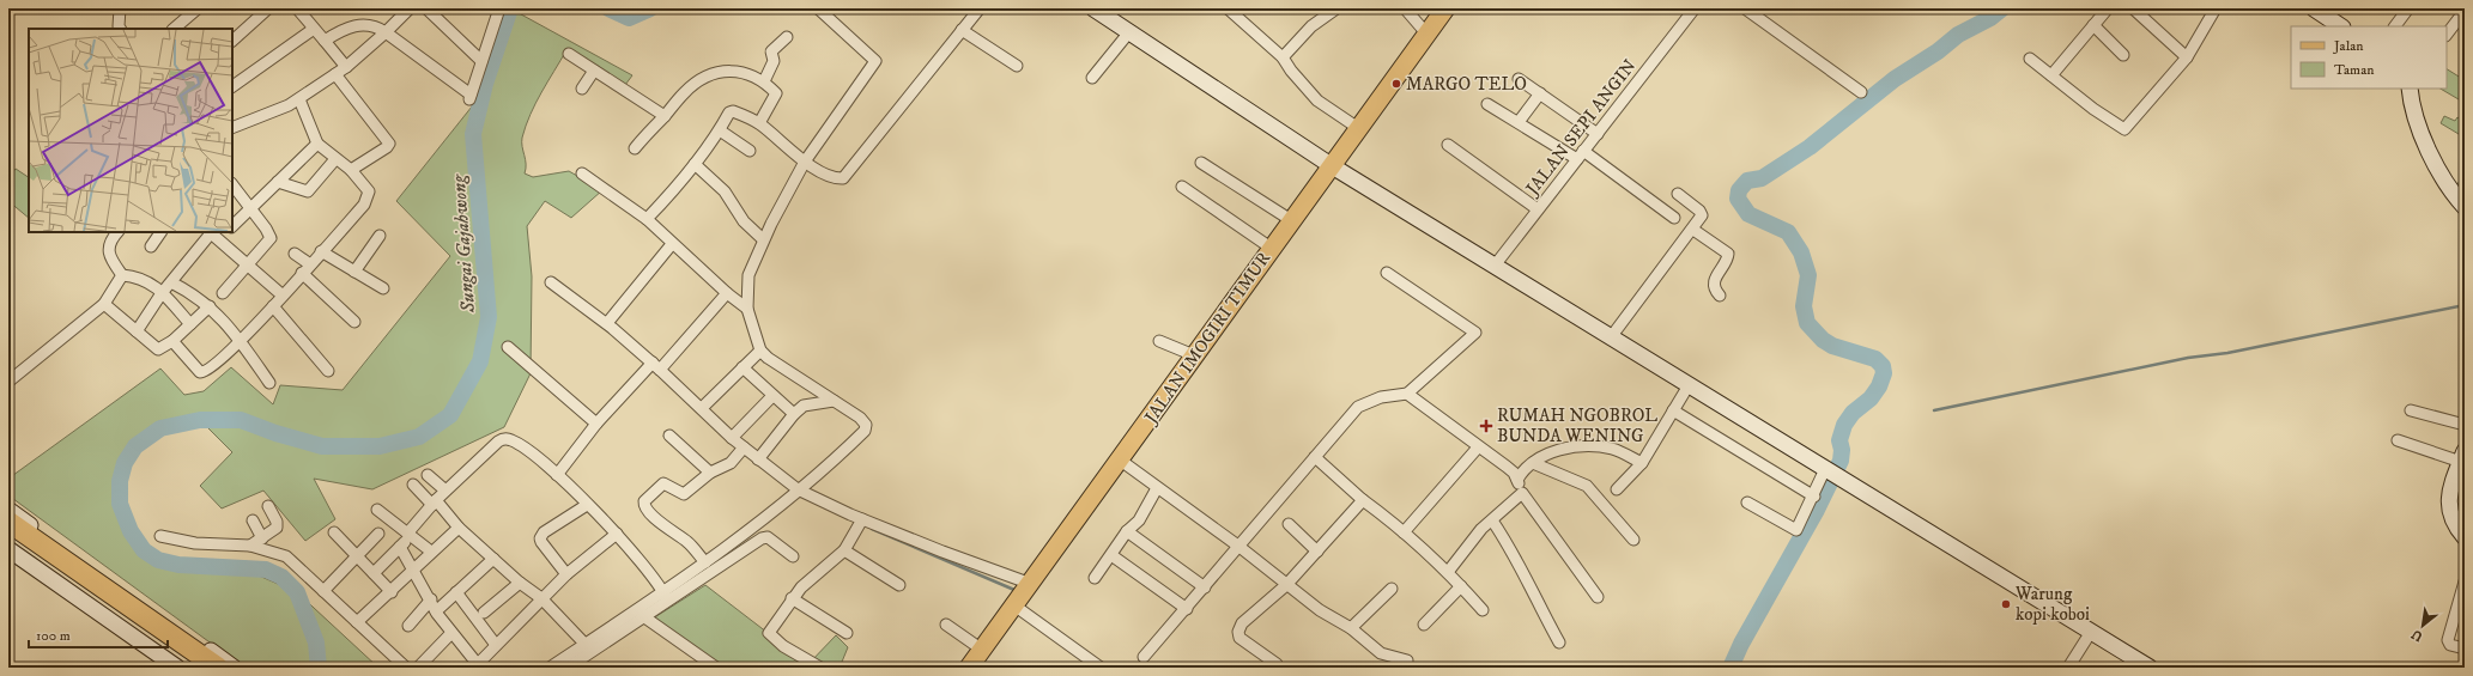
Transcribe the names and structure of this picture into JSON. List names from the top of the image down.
{
  "streets": {
    "main road": ["JALAN IMOGIRI TIMUR"],
    "street": ["JALAN SEPI ANGIN"]
  },
  "water": ["Sungai Gajahwong"],
  "places": {
    "other": ["MARGO TELO", "Warung kopi koboi"],
    "health": ["RUMAH NGOBROL BUNDA WENING"]
  },
  "legend": ["Jalan", "Taman"],
  "scale_bar": "100 m",
  "north": "bottom left"
}
